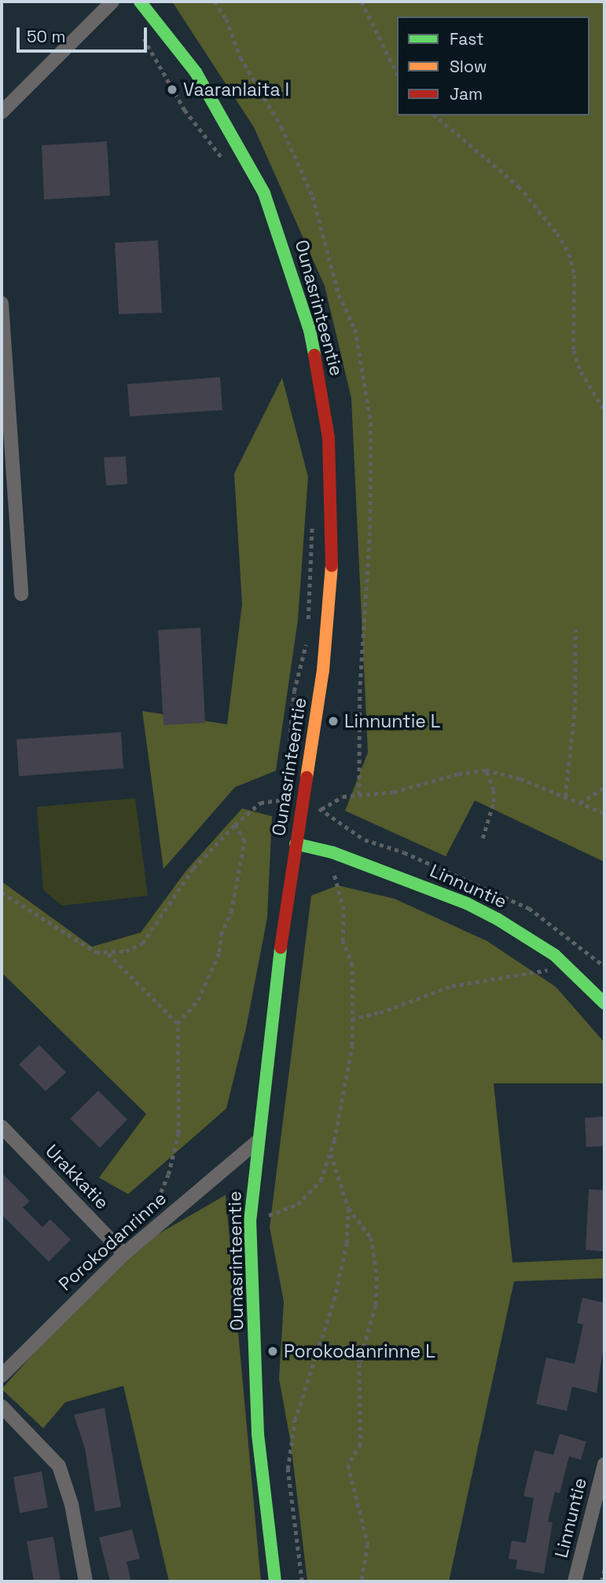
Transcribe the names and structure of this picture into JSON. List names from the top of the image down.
{
  "streets": {
    "street": [
      "Ounasrinteentie",
      "Linnuntie",
      "Urakkatie",
      "Porokodanrinne"
    ]
  },
  "crossings": [
    ["Ounasrinteentie", "Linnuntie"],
    ["Ounasrinteentie", "Porokodanrinne"],
    ["Urakkatie", "Porokodanrinne"]
  ],
  "places": ["Vaaranlaita I", "Linnuntie L", "Porokodanrinne L"],
  "legend": ["Fast", "Slow", "Jam"],
  "scale_bar": "50 m"
}
